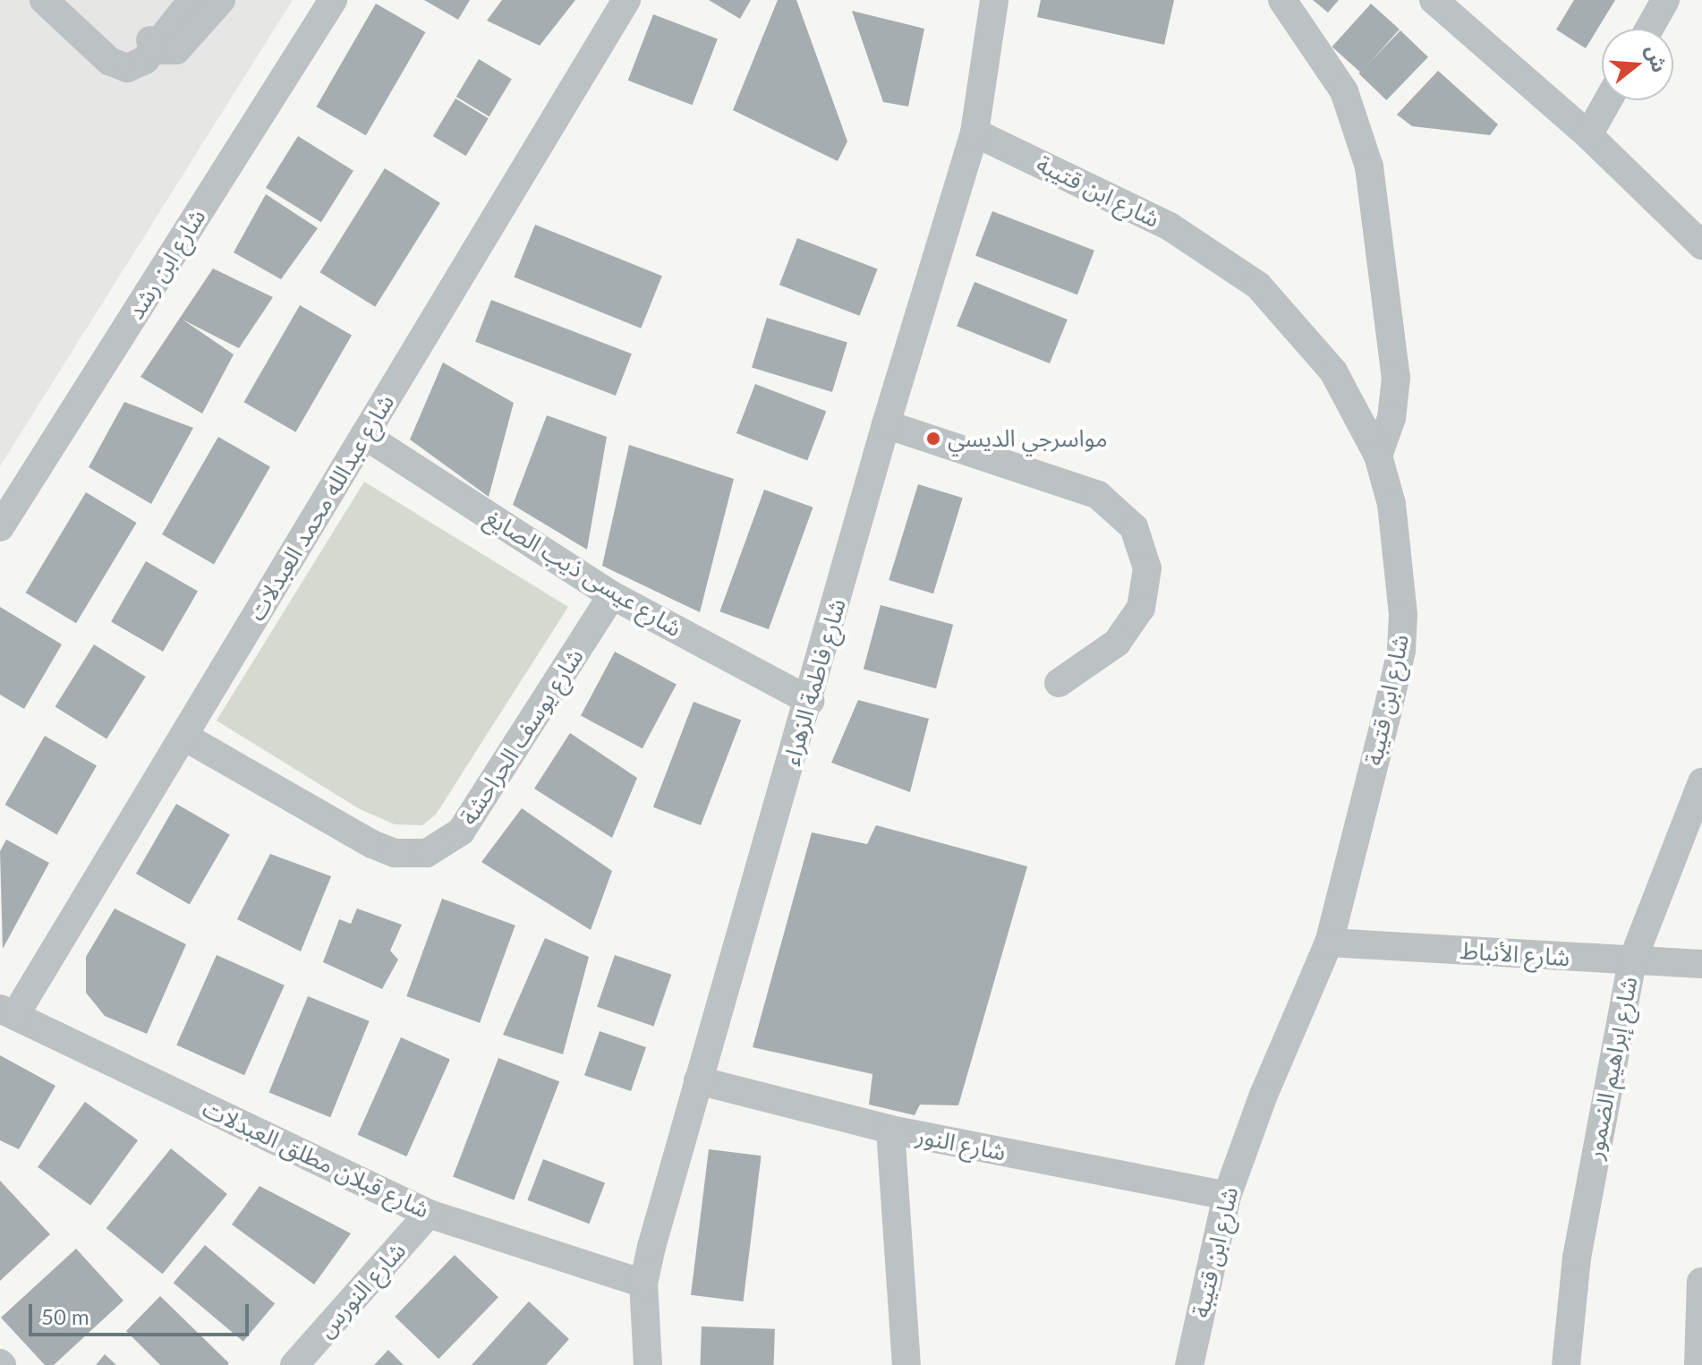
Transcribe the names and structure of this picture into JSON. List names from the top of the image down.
{
  "streets": {
    "street": [
      "شارع ابن قتيبة",
      "شارع ابن رشد",
      "شارع عبدالله محمد العبدلات",
      "شارع عيسى ذيب الصايغ",
      "شارع فاطمة الزهراء",
      "شارع يوسف الحراحشة",
      "شارع الأنباط",
      "شارع إبراهيم الضمور",
      "شارع النور",
      "شارع قبلان مطلق العبدلات",
      "شارع النورس"
    ]
  },
  "crossings": [
    ["شارع ابن قتيبة", "شارع فاطمة الزهراء"],
    ["شارع ابن قتيبة", "شارع الأنباط"],
    ["شارع ابن قتيبة", "شارع النور"],
    ["شارع عبدالله محمد العبدلات", "شارع عيسى ذيب الصايغ"],
    ["شارع عبدالله محمد العبدلات", "شارع يوسف الحراحشة"],
    ["شارع عبدالله محمد العبدلات", "شارع قبلان مطلق العبدلات"],
    ["شارع عيسى ذيب الصايغ", "شارع فاطمة الزهراء"],
    ["شارع عيسى ذيب الصايغ", "شارع يوسف الحراحشة"],
    ["شارع فاطمة الزهراء", "شارع النور"],
    ["شارع فاطمة الزهراء", "شارع قبلان مطلق العبدلات"],
    ["شارع الأنباط", "شارع إبراهيم الضمور"],
    ["شارع قبلان مطلق العبدلات", "شارع النورس"]
  ],
  "places": ["مواسرجي الديسي"],
  "scale_bar": "50 m",
  "north": "right"
}
